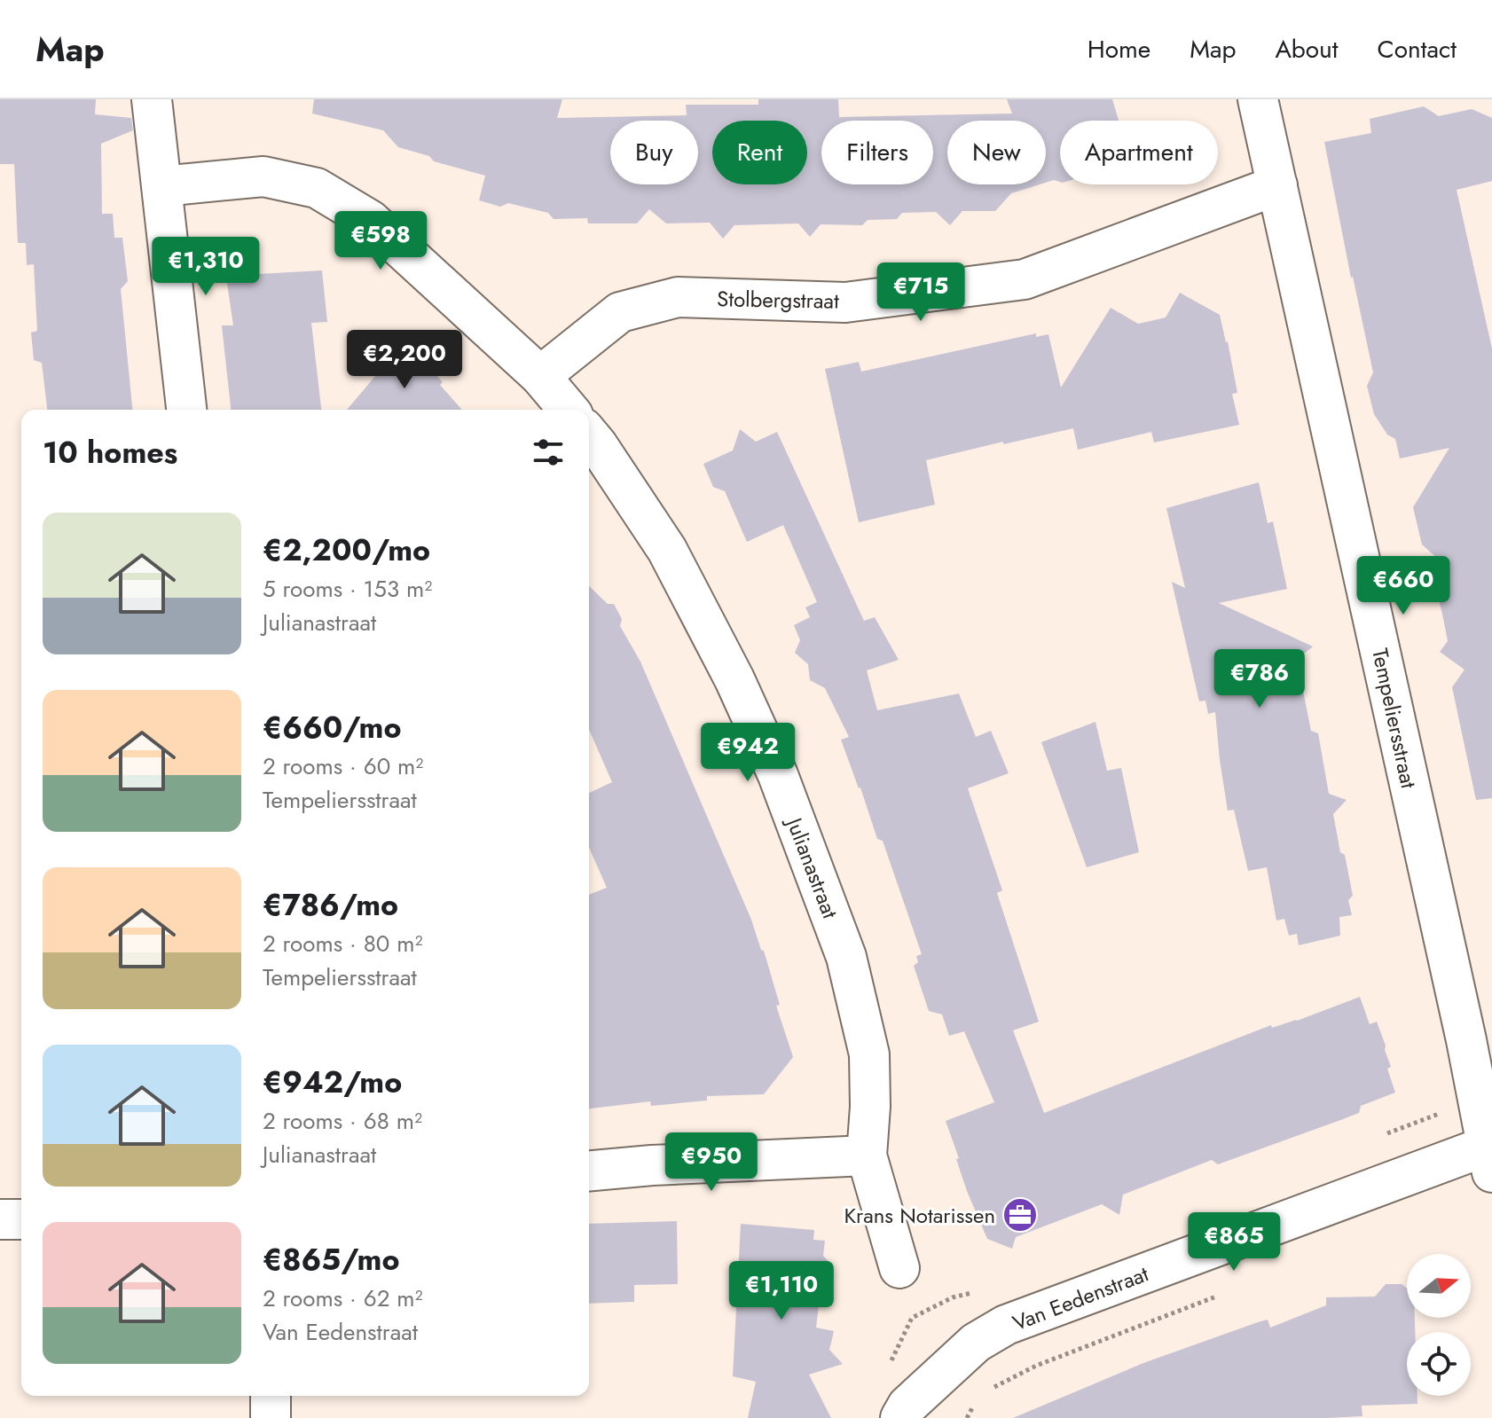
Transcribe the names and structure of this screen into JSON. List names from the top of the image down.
{
  "streets": {
    "street": [
      "Stolbergstraat",
      "Tempeliersstraat",
      "Julianastraat",
      "Van Eedenstraat"
    ]
  },
  "crossings": [
    ["Stolbergstraat", "Tempeliersstraat"],
    ["Tempeliersstraat", "Van Eedenstraat"]
  ],
  "places": {
    "office": ["Krans Notarissen"]
  },
  "north": "right",
  "page": {
    "header": "Map",
    "nav": [
      "Home",
      "Map",
      "About",
      "Contact"
    ],
    "chip": [
      "Buy",
      "Rent",
      "Filters",
      "New",
      "Apartment"
    ],
    "price": [
      "€598",
      "€1,310",
      "€715",
      "€2,200",
      "€660",
      "€786",
      "€942",
      "€950",
      "€865",
      "€1,110"
    ],
    "heading": "10 homes",
    "list": [
      {
        "name": "€2,200/mo",
        "note": "5 rooms · 153 m² · Julianastraat"
      },
      {
        "name": "€660/mo",
        "note": "2 rooms · 60 m² · Tempeliersstraat"
      },
      {
        "name": "€786/mo",
        "note": "2 rooms · 80 m² · Tempeliersstraat"
      },
      {
        "name": "€942/mo",
        "note": "2 rooms · 68 m² · Julianastraat"
      },
      {
        "name": "€865/mo",
        "note": "2 rooms · 62 m² · Van Eedenstraat"
      }
    ]
  }
}
